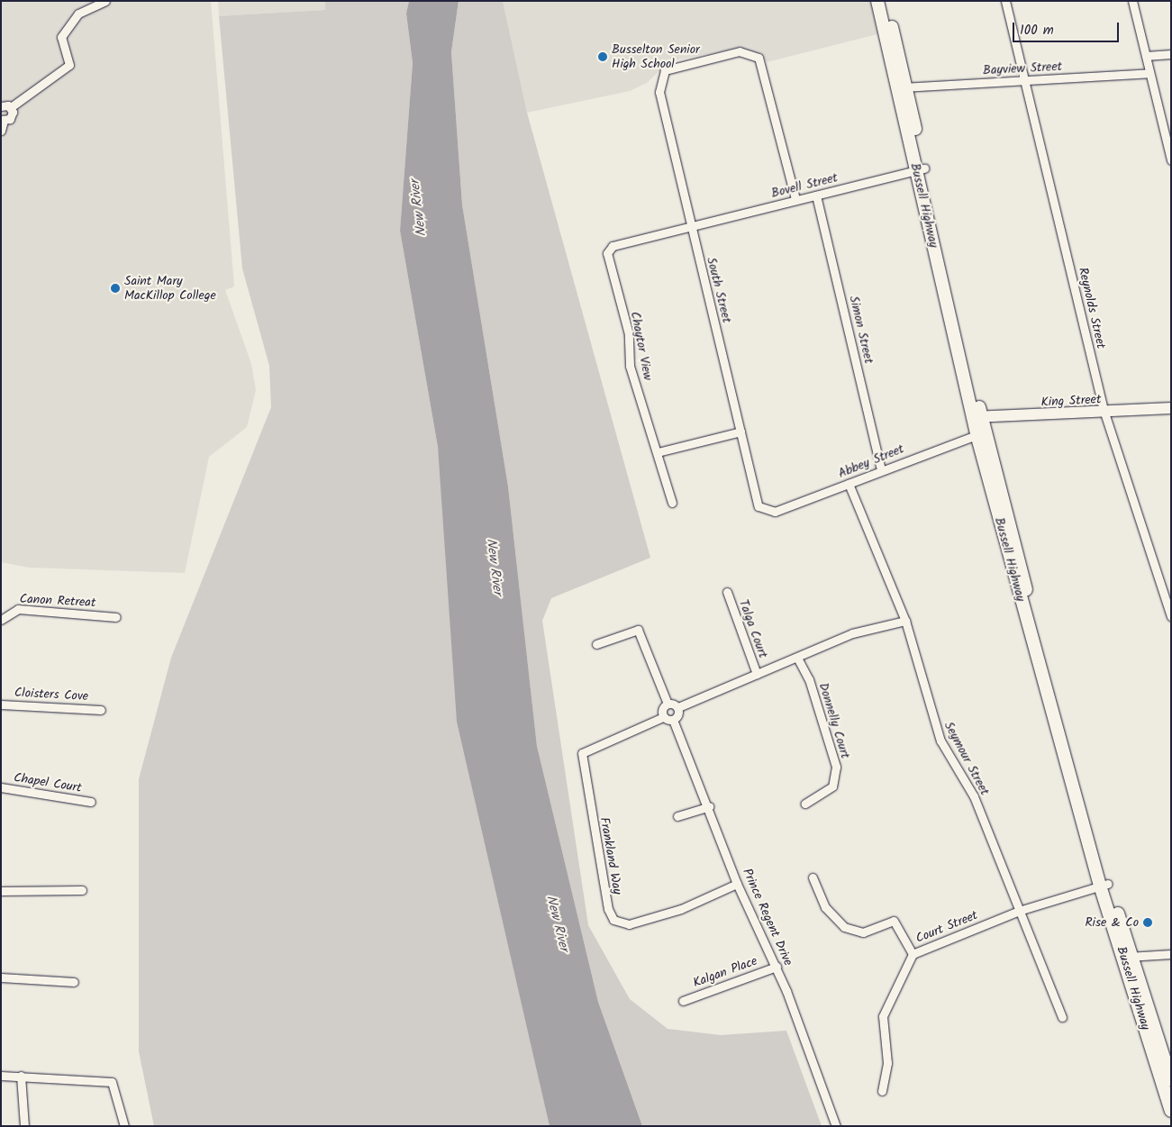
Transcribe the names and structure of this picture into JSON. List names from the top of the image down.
{
  "streets": {
    "main road": ["Bussell Highway"],
    "street": [
      "Bayview Street",
      "Bovell Street",
      "South Street",
      "Reynolds Street",
      "Simon Street",
      "Chaytor View",
      "King Street",
      "Abbey Street",
      "Canon Retreat",
      "Talga Court",
      "Cloisters Cove",
      "Donnelly Court",
      "Seymour Street",
      "Chapel Court",
      "Frankland Way",
      "Prince Regent Drive",
      "Court Street",
      "Kalgan Place"
    ]
  },
  "crossings": [
    ["Bayview Street", "Bussell Highway"],
    ["Bayview Street", "Reynolds Street"],
    ["Bovell Street", "Bussell Highway"],
    ["Bovell Street", "South Street"],
    ["Bovell Street", "Simon Street"],
    ["Bovell Street", "Chaytor View"],
    ["Bussell Highway", "King Street"],
    ["Bussell Highway", "Abbey Street"],
    ["Bussell Highway", "Court Street"],
    ["South Street", "Chaytor View"],
    ["South Street", "Abbey Street"],
    ["Reynolds Street", "King Street"],
    ["Simon Street", "Abbey Street"],
    ["Abbey Street", "Seymour Street"],
    ["Seymour Street", "Court Street"],
    ["Frankland Way", "Prince Regent Drive"],
    ["Prince Regent Drive", "Kalgan Place"]
  ],
  "water": ["New River"],
  "places": ["Busselton Senior High School", "Saint Mary MacKillop College", "Rise & Co"],
  "scale_bar": "100 m"
}
